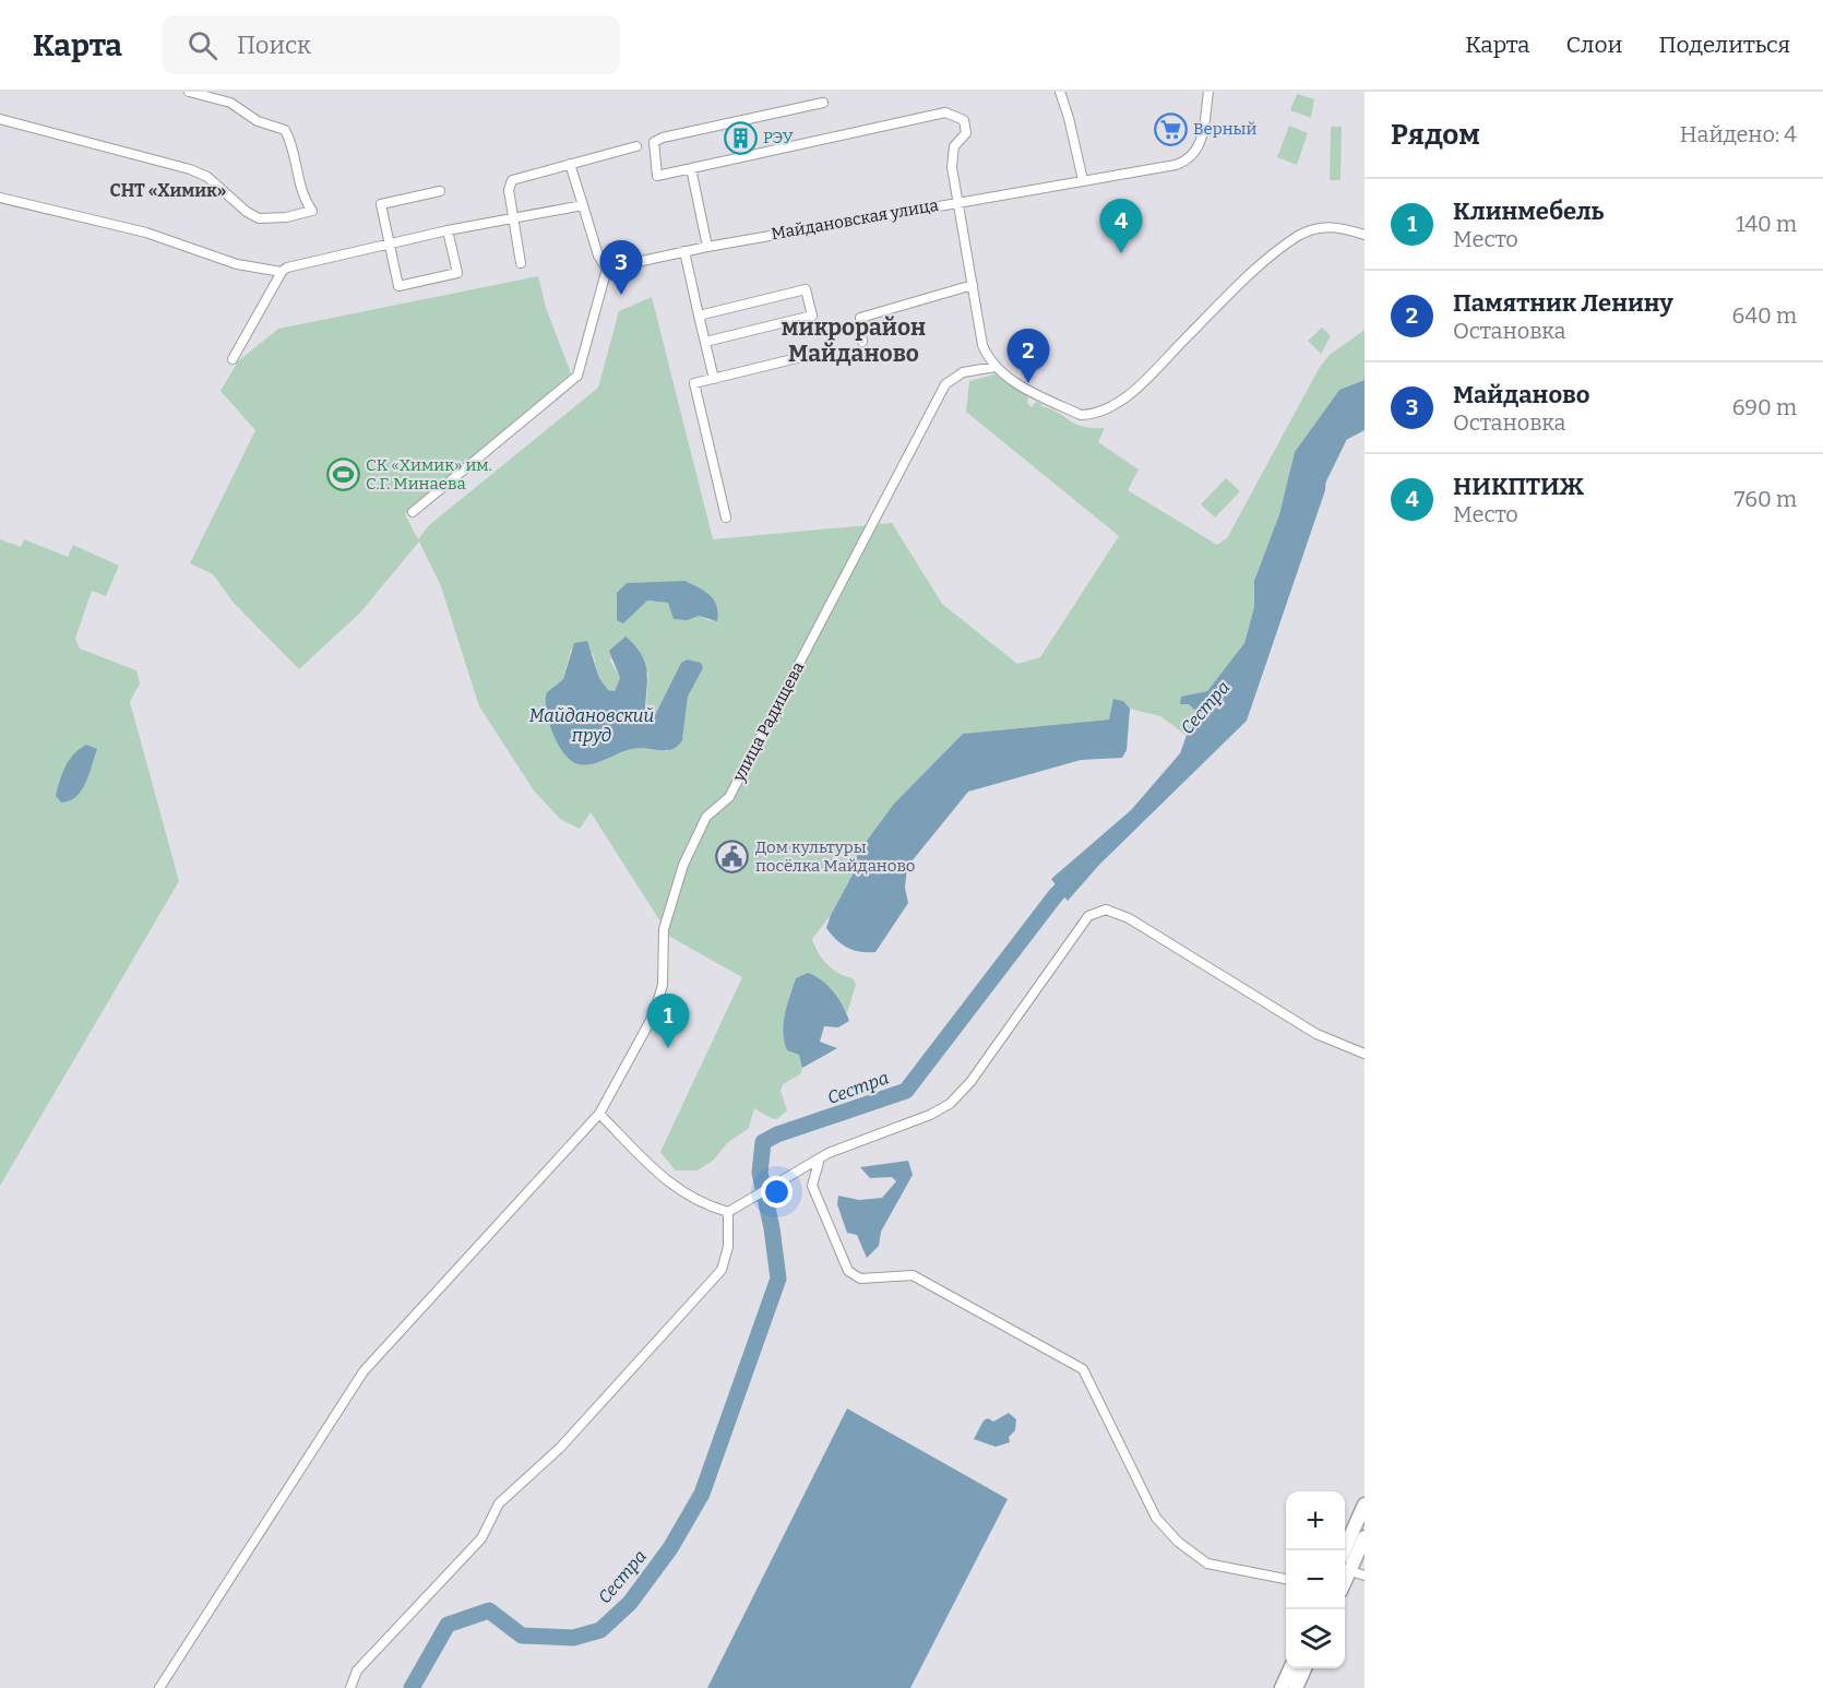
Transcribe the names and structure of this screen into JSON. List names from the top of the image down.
{
  "streets": {
    "street": ["Майдановская улица", "улица Радищева"]
  },
  "crossings": [
    ["Майдановская улица", "улица Радищева"]
  ],
  "districts": ["СНТ «Химик»", "микрорайон Майданово"],
  "water": ["Сестра", "Майдановский пруд"],
  "places": {
    "supermarket": ["Верный"],
    "building": ["РЭУ"],
    "sports": ["СК «Химик» им. С.Г. Минаева"],
    "public building": ["Дом культуры посёлка Майданово"]
  },
  "page": {
    "header": "Карта",
    "search": "Поиск",
    "nav": ["Карта", "Слои", "Поделиться"],
    "heading": ["Рядом", "Найдено: 4"],
    "list": [
      {
        "mark": "1",
        "name": "Клинмебель",
        "note": "Место",
        "value": "140 m"
      },
      {
        "mark": "2",
        "name": "Памятник Ленину",
        "note": "Остановка",
        "value": "640 m"
      },
      {
        "mark": "3",
        "name": "Майданово",
        "note": "Остановка",
        "value": "690 m"
      },
      {
        "mark": "4",
        "name": "НИКПТИЖ",
        "note": "Место",
        "value": "760 m"
      }
    ],
    "pins": [
      "4",
      "3",
      "2",
      "1"
    ],
    "map_buttons": ["+", "−"]
  }
}
